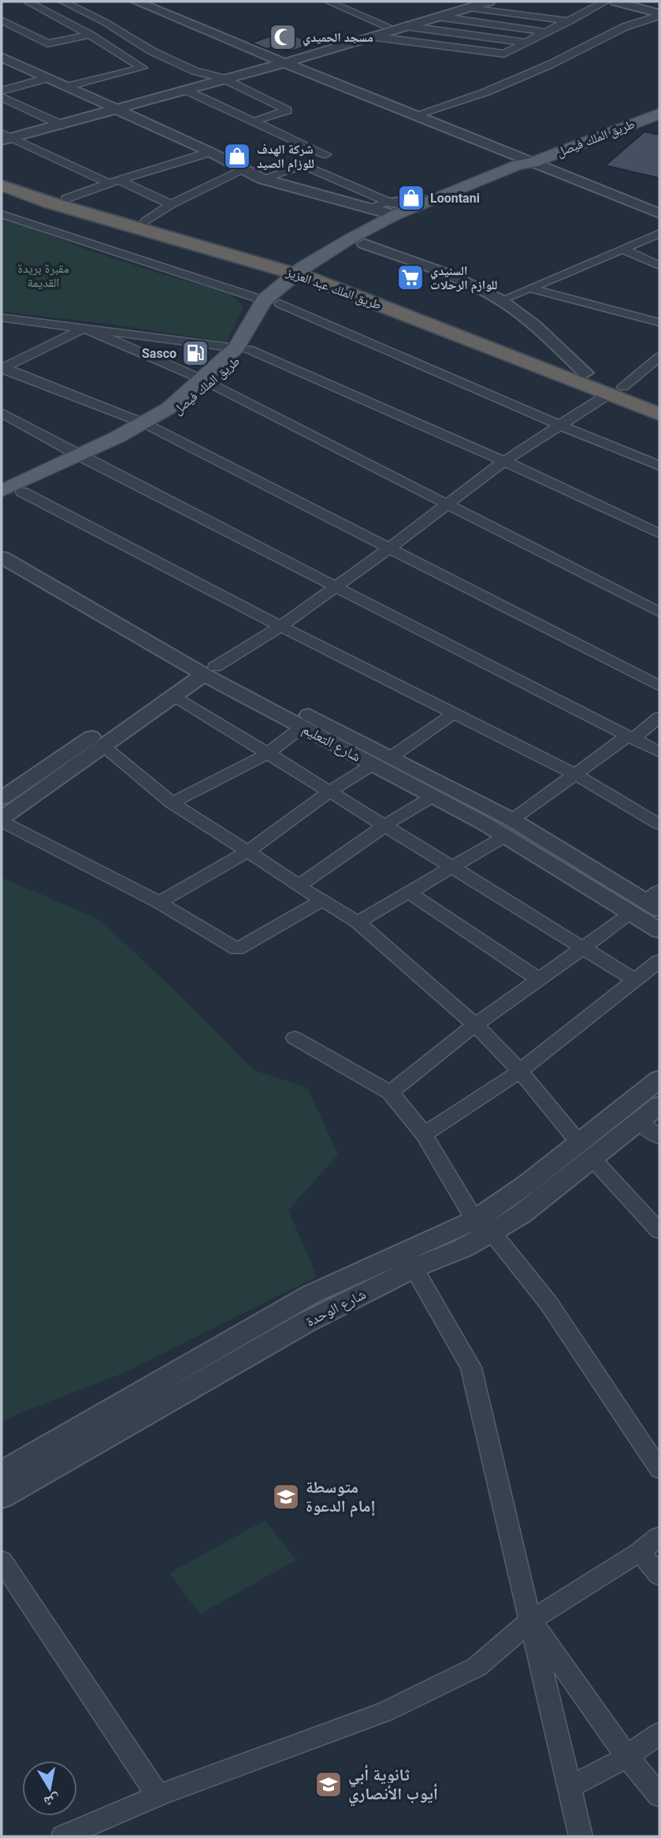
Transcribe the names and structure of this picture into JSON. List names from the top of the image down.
{
  "streets": {
    "highway": ["طريق الملك عبد العزيز"],
    "main road": ["طريق الملك فيصل"],
    "street": ["شارع التعليم", "شارع الوحدة"]
  },
  "crossings": [
    ["طريق الملك فيصل", "طريق الملك عبد العزيز"]
  ],
  "parks": ["مقبرة بريدة القديمة"],
  "places": {
    "mosque": ["مسجد الحميدي"],
    "shop": ["شركة الهدف للوزام الصيد", "Loontani"],
    "supermarket": ["السنيدي للوازم الرحلات"],
    "fuel station": ["Sasco"],
    "school or university": ["متوسطة إمام الدعوة", "ثانوية أبي أيوب الأنصاري"]
  },
  "north": "bottom"
}
